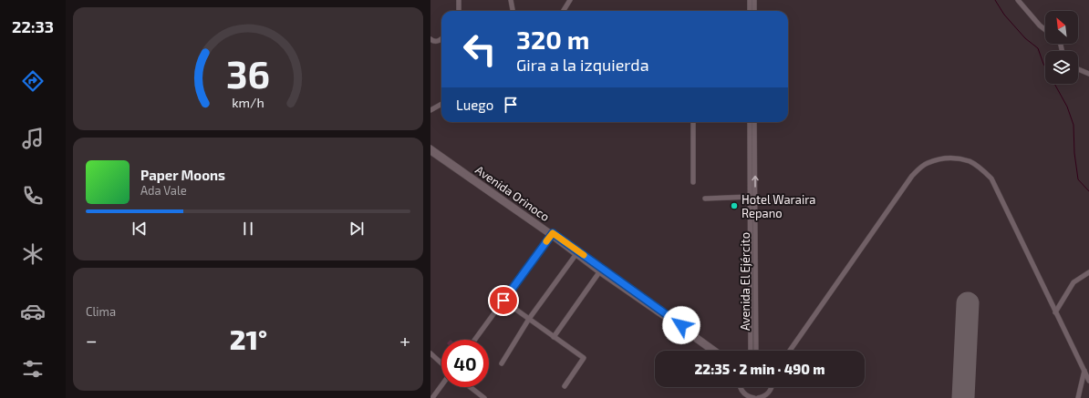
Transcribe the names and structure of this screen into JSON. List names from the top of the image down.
{
  "streets": {
    "street": ["Avenida Orinoco", "Avenida El Ejército"]
  },
  "places": ["Hotel Waraira Repano"],
  "north": "top left",
  "page": {
    "tabs": "22:33",
    "turn": ["320 m", "Gira a la izquierda"],
    "then": "Luego",
    "song": ["Paper Moons", "Ada Vale"],
    "tile": "Clima",
    "heat": ["−", "21°", "+"],
    "limit": "40",
    "trip": "22:35 · 2 min · 490 m",
    "gauge": ["36", "km/h"]
  }
}
